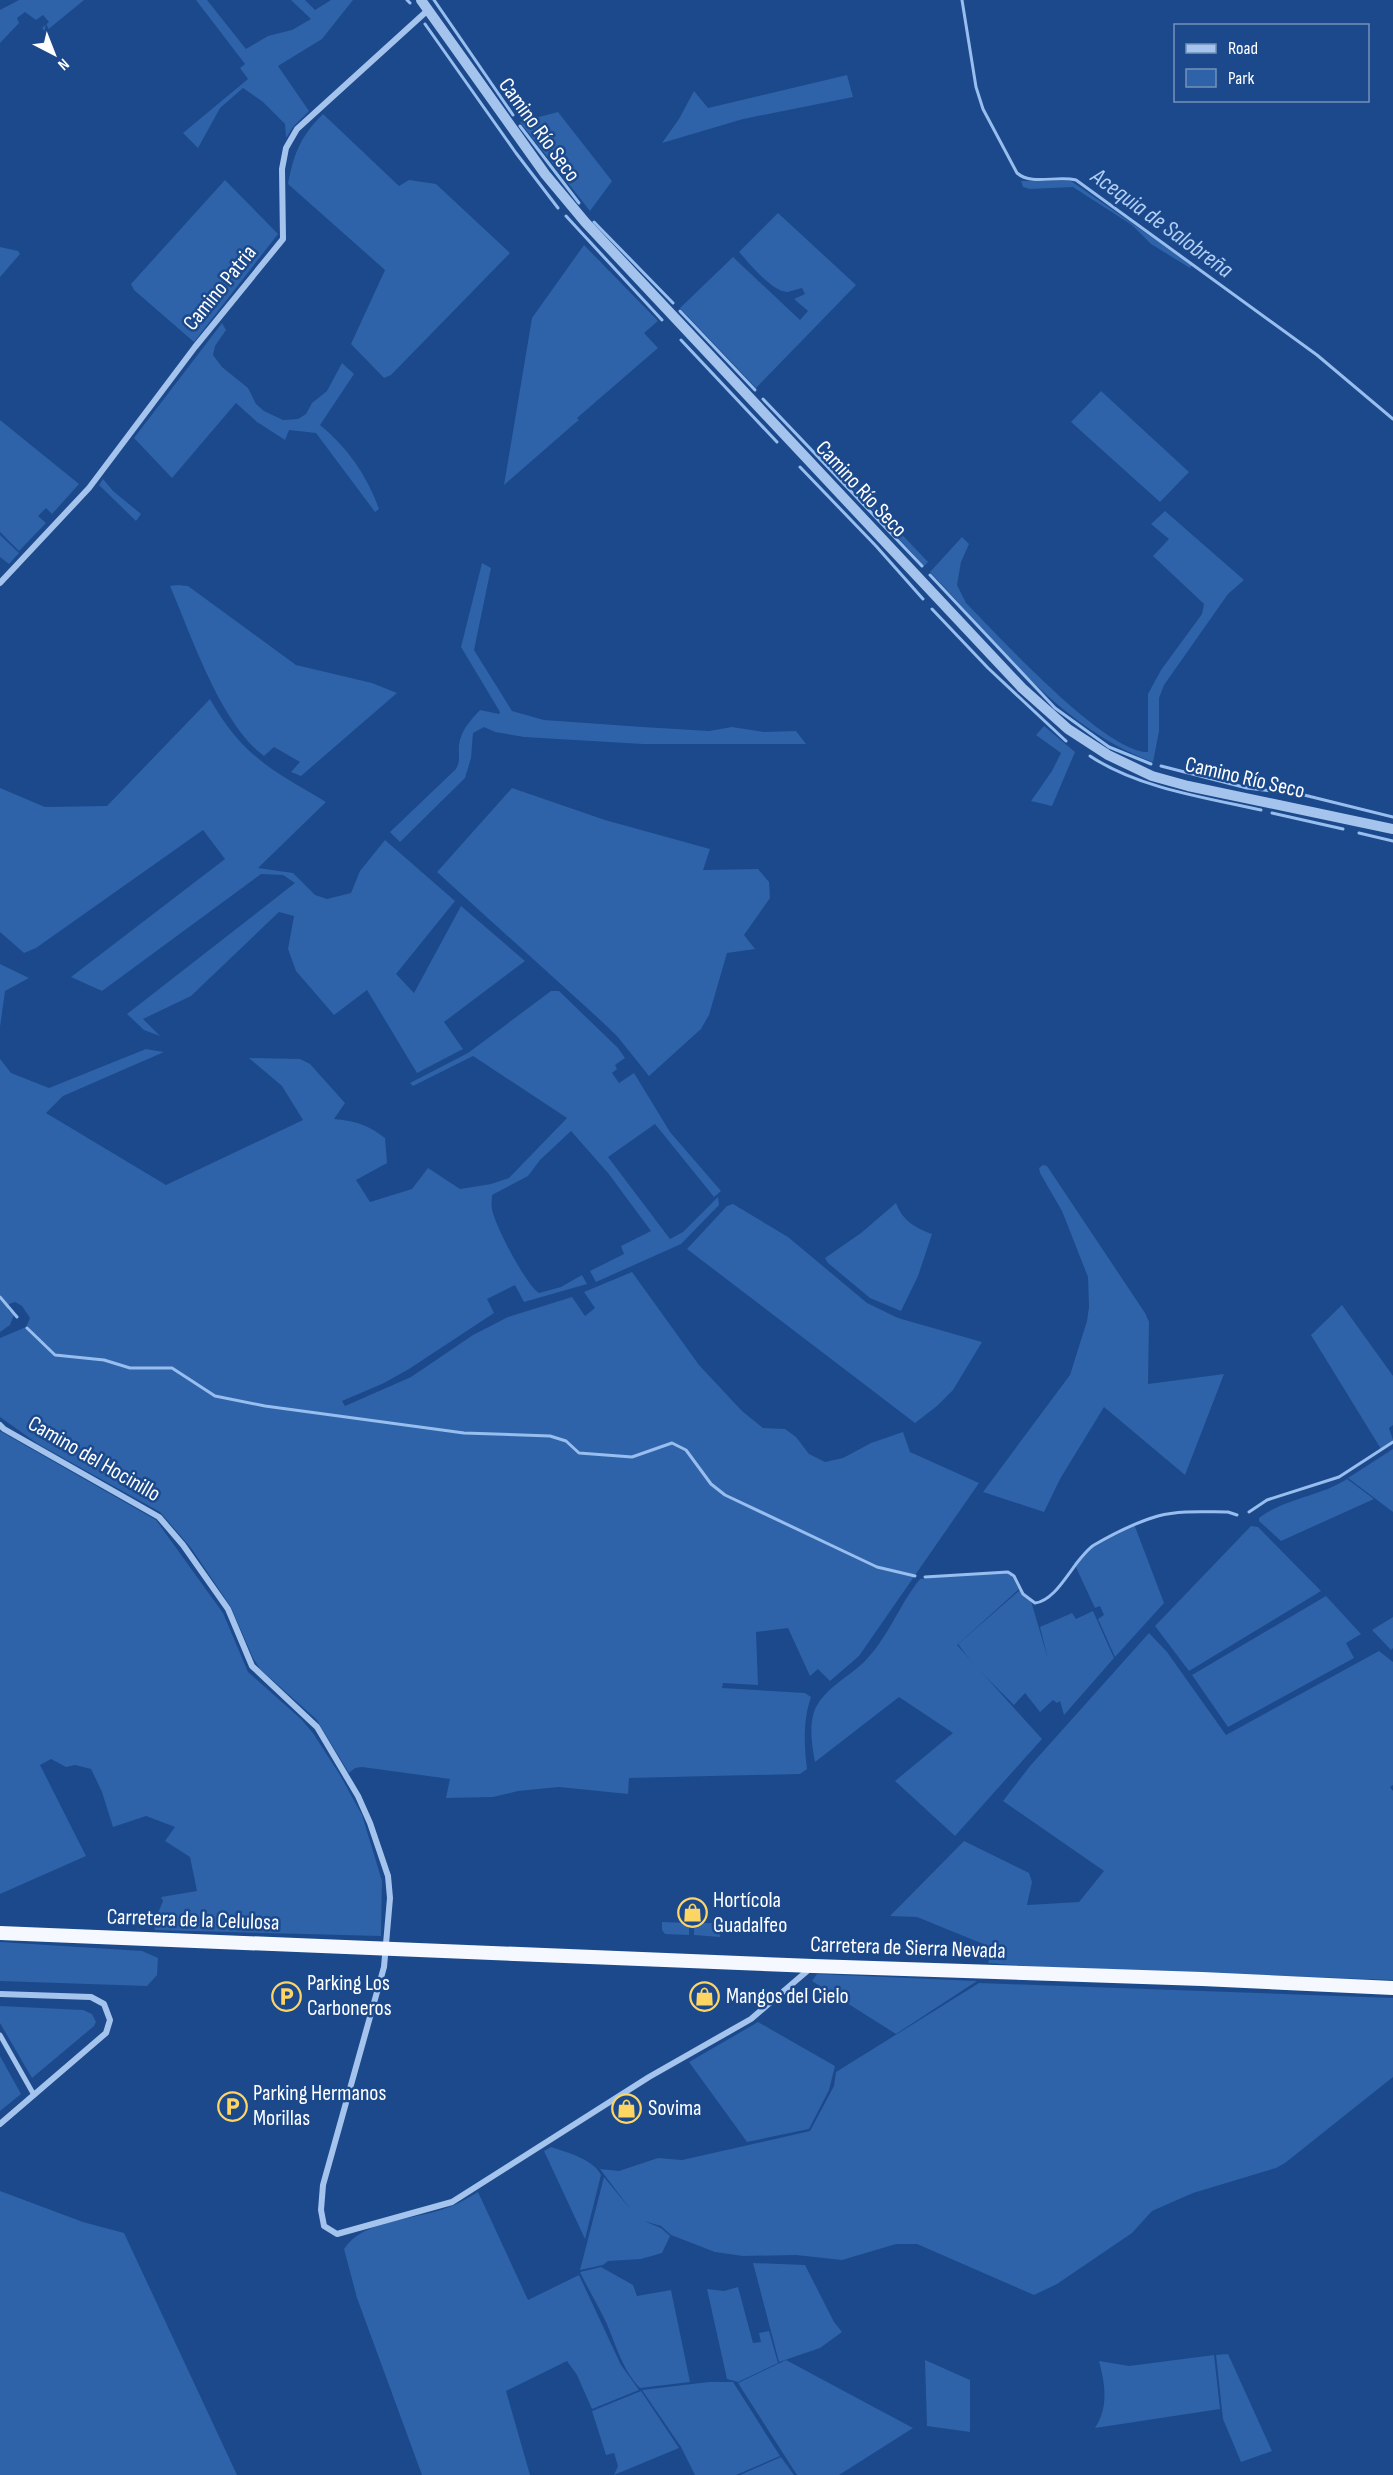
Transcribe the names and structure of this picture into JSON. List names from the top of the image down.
{
  "streets": {
    "highway": ["Carretera de la Celulosa", "Carretera de Sierra Nevada"],
    "street": ["Camino Río Seco", "Camino Patria", "Camino del Hocinillo"]
  },
  "crossings": [
    ["Camino Río Seco", "Camino Patria"],
    ["Camino del Hocinillo", "Carretera de la Celulosa"],
    ["Camino del Hocinillo", "Carretera de Sierra Nevada"],
    ["Carretera de la Celulosa", "Carretera de Sierra Nevada"]
  ],
  "water": ["Acequia de Salobreña"],
  "places": {
    "shop": ["Hortícola Guadalfeo", "Mangos del Cielo", "Sovima"],
    "parking": ["Parking Los Carboneros", "Parking Hermanos Morillas"]
  },
  "legend": ["Road", "Park"],
  "north": "bottom right"
}
